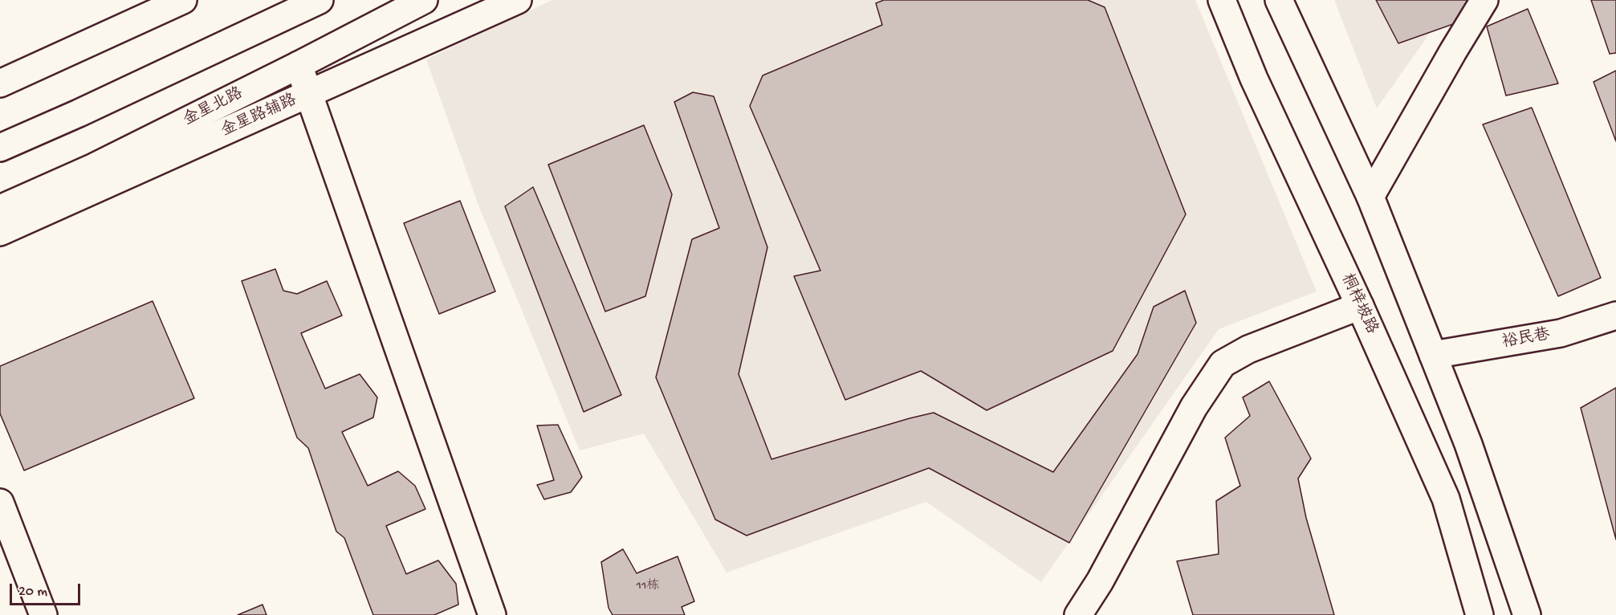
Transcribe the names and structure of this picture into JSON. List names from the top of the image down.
{
  "streets": {
    "street": [
      "金星北路",
      "金星路辅路",
      "桐梓坡路",
      "裕民巷"
    ]
  },
  "house_numbers": ["11栋"],
  "scale_bar": "20 m"
}
